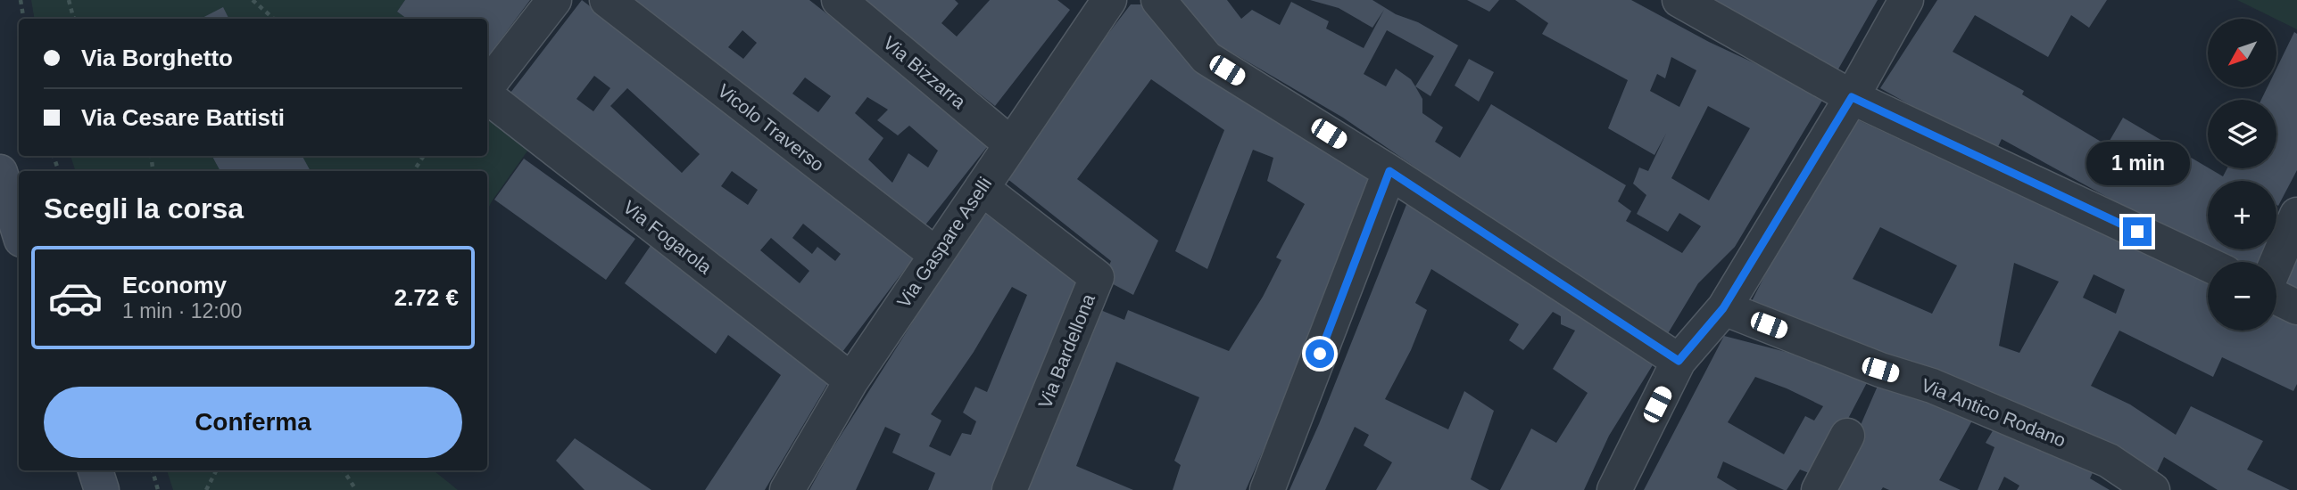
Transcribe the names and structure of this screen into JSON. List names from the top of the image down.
{
  "streets": {
    "street": [
      "Via Bizzarra",
      "Vicolo Traverso",
      "Via Fogarola",
      "Via Gaspare Aselli",
      "Via Bardellona",
      "Via Antico Rodano"
    ]
  },
  "crossings": [
    ["Via Bizzarra", "Via Gaspare Aselli"],
    ["Vicolo Traverso", "Via Gaspare Aselli"],
    ["Via Fogarola", "Via Gaspare Aselli"],
    ["Via Gaspare Aselli", "Via Bardellona"]
  ],
  "north": "bottom left",
  "page": {
    "map_buttons": ["+", "−"],
    "banner": ["Via Borghetto", "Via Cesare Battisti"],
    "bubble": "1 min",
    "heading": "Scegli la corsa",
    "list": [
      {
        "name": "Economy",
        "note": "1 min · 12:00",
        "value": "2.72 €"
      }
    ],
    "buttons": "Conferma"
  }
}
